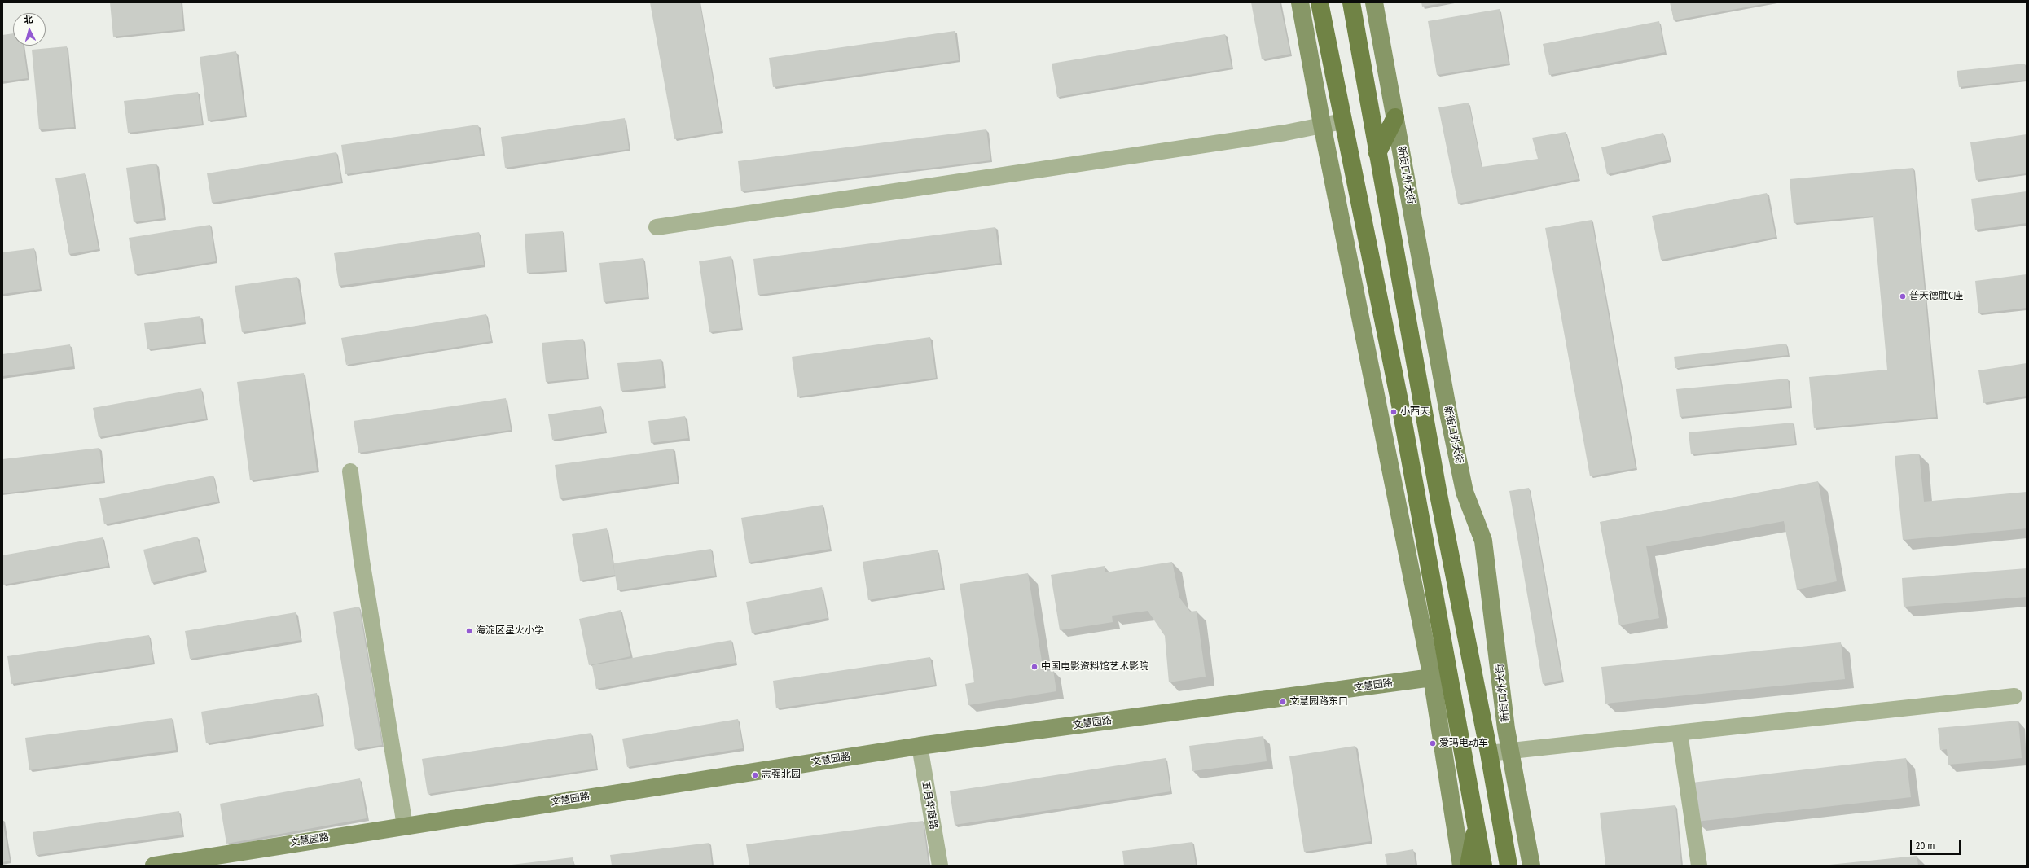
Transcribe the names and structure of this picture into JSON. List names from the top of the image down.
{
  "streets": {
    "street": ["新街口外大街", "文慧园路", "五月华庭路"]
  },
  "crossings": [
    ["文慧园路", "五月华庭路"]
  ],
  "places": [
    "普天德胜C座",
    "小西天",
    "海淀区星火小学",
    "中国电影资料馆艺术影院",
    "文慧园路东口",
    "爱玛电动车",
    "志强北园"
  ],
  "scale_bar": "20 m",
  "north": "top"
}
